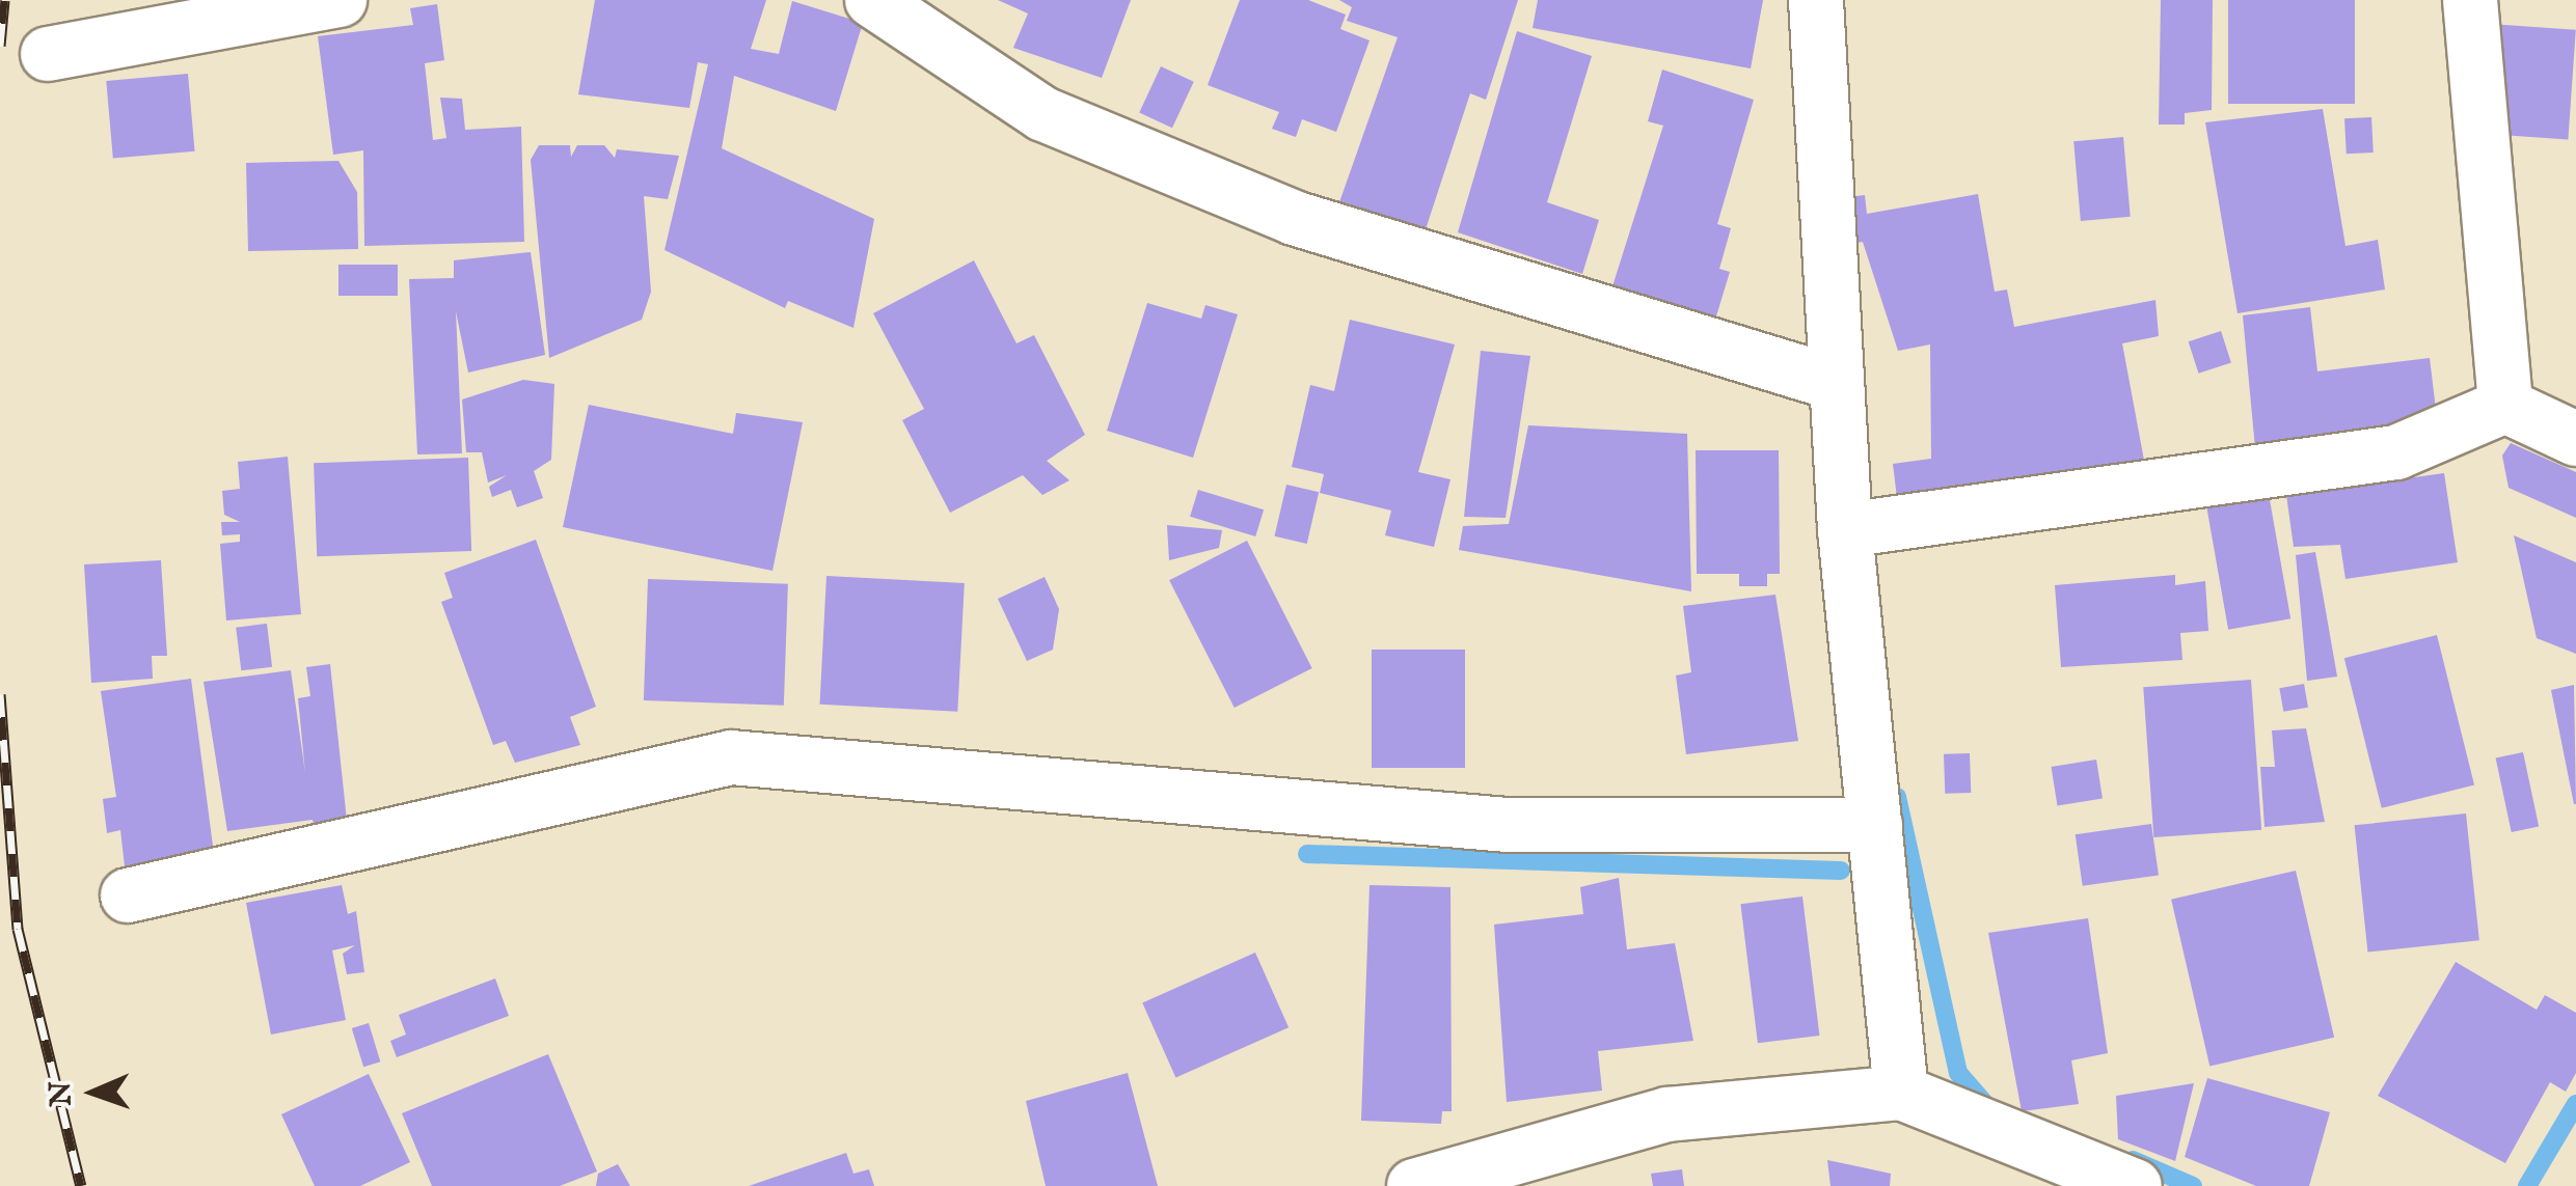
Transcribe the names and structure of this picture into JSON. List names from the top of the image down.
{
  "north": "left"
}
